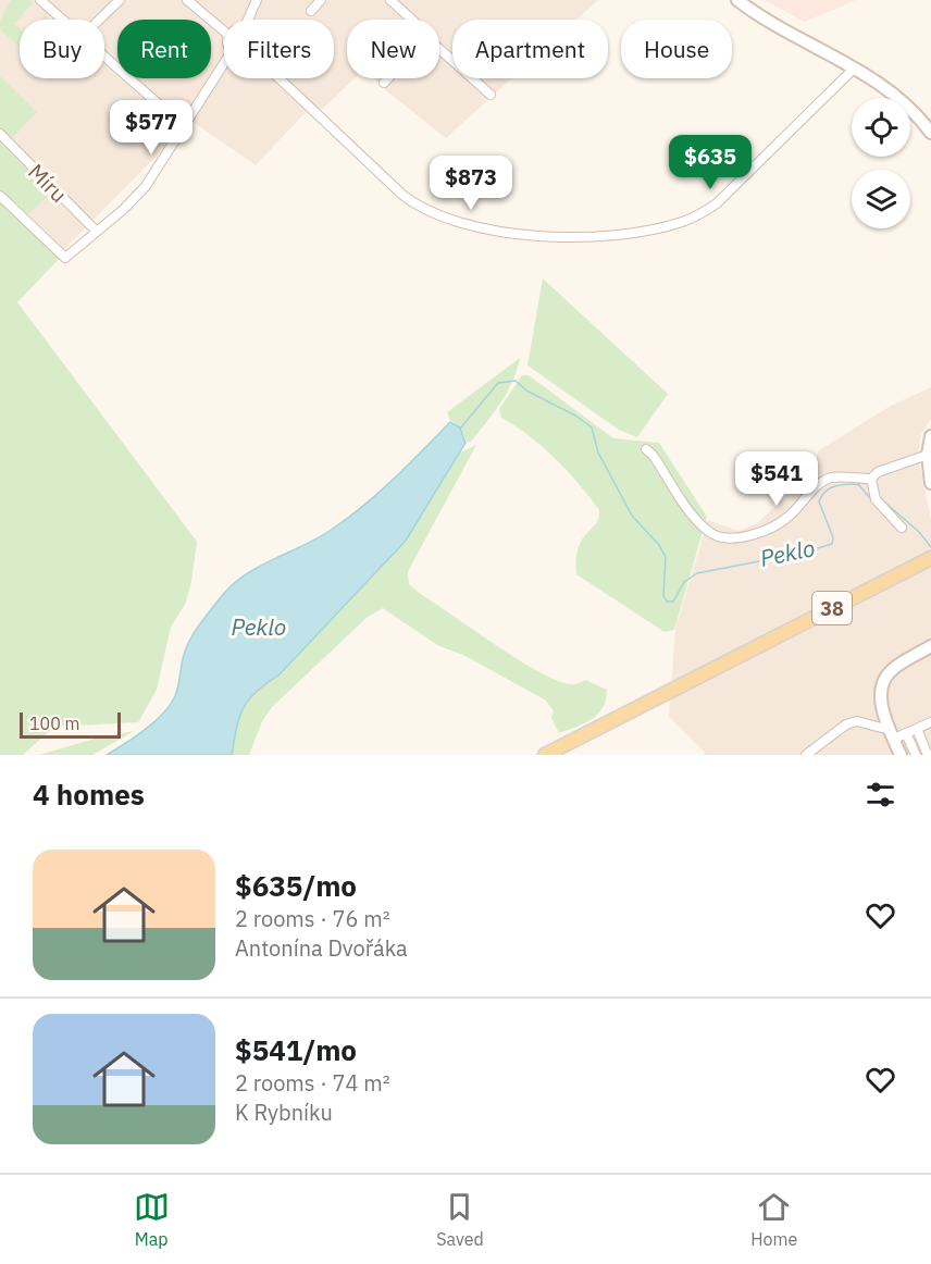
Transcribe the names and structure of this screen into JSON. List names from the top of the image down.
{
  "streets": {
    "main road": ["38"],
    "street": ["Míru"]
  },
  "water": ["Peklo"],
  "scale_bar": "100 m",
  "page": {
    "chip": [
      "Buy",
      "Rent",
      "Filters",
      "New",
      "Apartment",
      "House"
    ],
    "price": [
      "$577",
      "$635",
      "$873",
      "$541"
    ],
    "scale": "100 m",
    "heading": "4 homes",
    "list": [
      {
        "name": "$635/mo",
        "note": "2 rooms · 76 m² · Antonína Dvořáka"
      },
      {
        "name": "$541/mo",
        "note": "2 rooms · 74 m² · K Rybníku"
      }
    ],
    "tabs": ["Map", "Saved", "Home"]
  }
}
